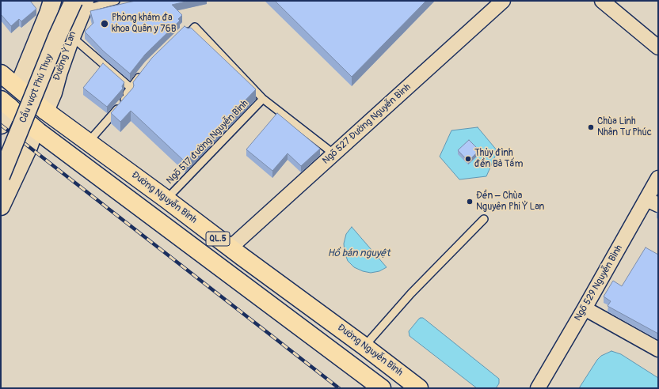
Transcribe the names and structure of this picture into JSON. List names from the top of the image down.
{
  "streets": {
    "highway": ["Đường Nguyễn Bình", "QL.5"],
    "main road": ["Đường Ỷ Lan", "Cầu vượt Phú Thụy"],
    "street": ["Ngõ 527 Đường Nguyễn Bình", "Ngõ 529 Nguyễn Bình"],
    "lane": ["Ngõ 517 đường Nguyễn Bình"]
  },
  "crossings": [
    ["Đường Ỷ Lan", "Cầu vượt Phú Thụy"],
    ["Đường Ỷ Lan", "Đường Nguyễn Bình"],
    ["Ngõ 527 Đường Nguyễn Bình", "Đường Nguyễn Bình"],
    ["Ngõ 517 đường Nguyễn Bình", "Đường Nguyễn Bình"]
  ],
  "water": ["Hồ bán nguyệt"],
  "places": [
    "Phòng khám đa khoa Quân y 76B",
    "Chùa Linh Nhân Tư Phúc",
    "Thủy đình đền Bà Tấm",
    "Đền – Chùa Nguyên Phi Ỷ Lan"
  ]
}
